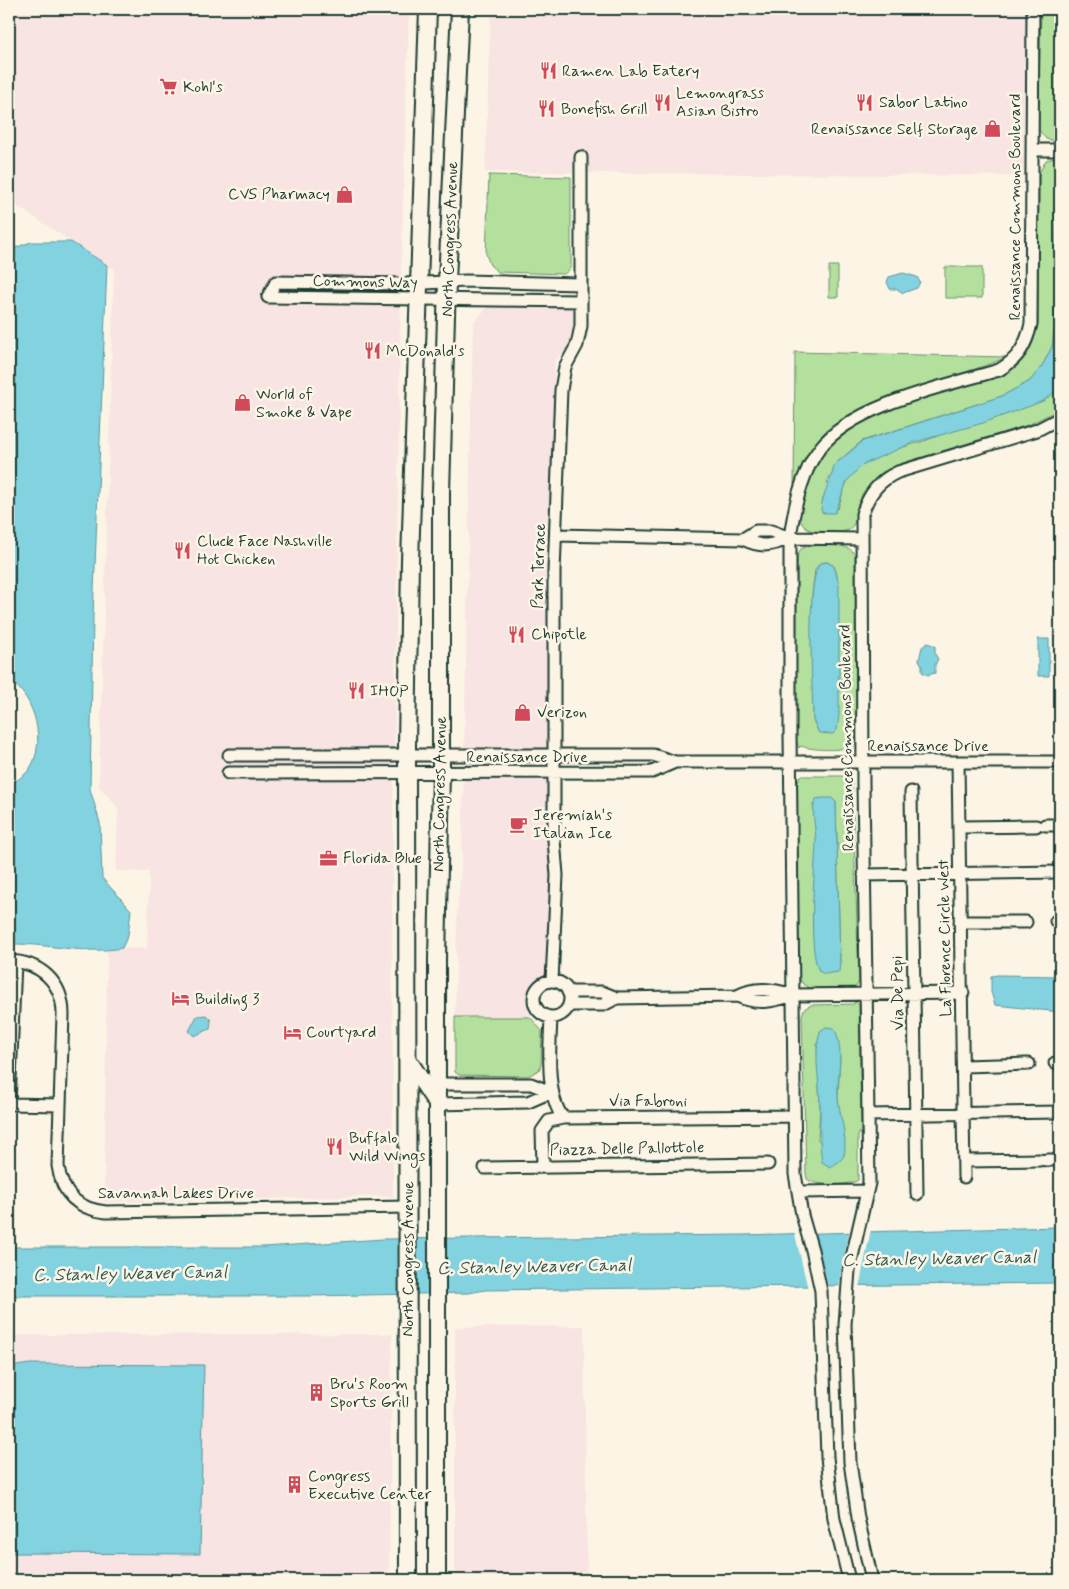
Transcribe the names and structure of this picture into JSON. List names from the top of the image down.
{
  "streets": {
    "main road": ["North Congress Avenue"],
    "street": [
      "Renaissance Commons Boulevard",
      "Commons Way",
      "Park Terrace",
      "Renaissance Drive",
      "La Florence Circle West",
      "Via De Pepi",
      "Via Fabroni",
      "Piazza Delle Pallottole",
      "Savannah Lakes Drive"
    ]
  },
  "crossings": [
    ["Renaissance Commons Boulevard", "Renaissance Drive"],
    ["Renaissance Commons Boulevard", "Via Fabroni"],
    ["North Congress Avenue", "Commons Way"],
    ["North Congress Avenue", "Renaissance Drive"],
    ["North Congress Avenue", "Savannah Lakes Drive"],
    ["Commons Way", "Park Terrace"],
    ["Park Terrace", "Renaissance Drive"],
    ["Renaissance Drive", "La Florence Circle West"],
    ["Via Fabroni", "Piazza Delle Pallottole"]
  ],
  "water": ["C. Stanley Weaver Canal"],
  "places": {
    "restaurant": [
      "Ramen Lab Eatery",
      "Lemongrass Asian Bistro",
      "Sabor Latino",
      "Bonefish Grill",
      "McDonald's",
      "Cluck Face Nashville Hot Chicken",
      "Chipotle",
      "IHOP",
      "Buffalo Wild Wings"
    ],
    "supermarket": ["Kohl's"],
    "shop": [
      "Renaissance Self Storage",
      "CVS Pharmacy",
      "World of Smoke & Vape",
      "Verizon"
    ],
    "cafe": ["Jeremiah's Italian Ice"],
    "office": ["Florida Blue"],
    "hotel": ["Building 3", "Courtyard"],
    "building": ["Bru's Room Sports Grill", "Congress Executive Center"]
  }
}
